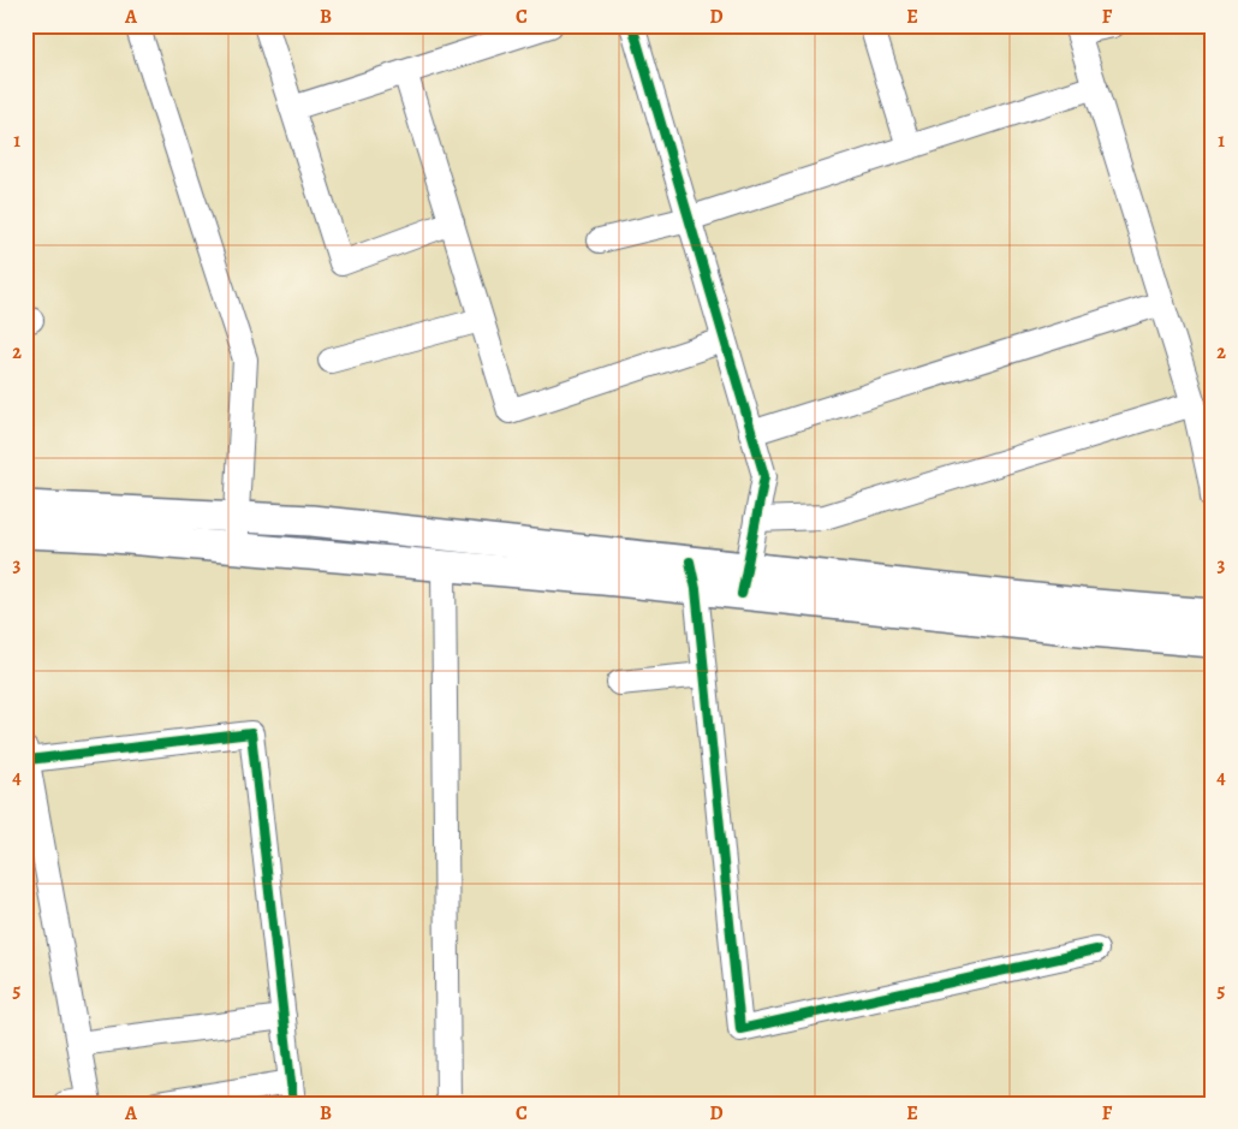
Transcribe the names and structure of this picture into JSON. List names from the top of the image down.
{
  "grid": {
    "columns": [
      "A",
      "B",
      "C",
      "D",
      "E",
      "F"
    ],
    "rows": [
      "1",
      "2",
      "3",
      "4",
      "5"
    ]
  }
}
